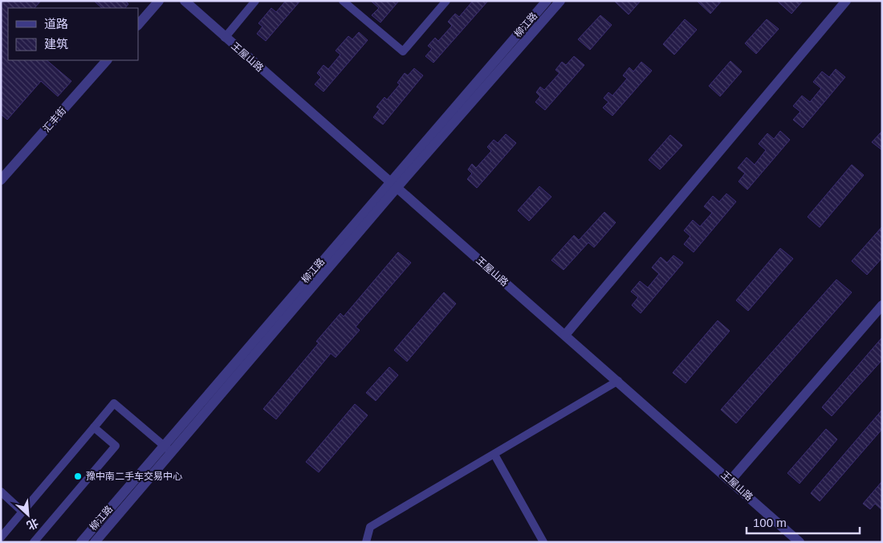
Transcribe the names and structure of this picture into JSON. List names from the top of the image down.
{
  "streets": {
    "street": ["柳江路", "王屋山路", "汇丰街"]
  },
  "crossings": [
    ["柳江路", "王屋山路"]
  ],
  "places": ["豫中南二手车交易中心"],
  "legend": ["道路", "建筑"],
  "scale_bar": "100 m",
  "north": "bottom right"
}
